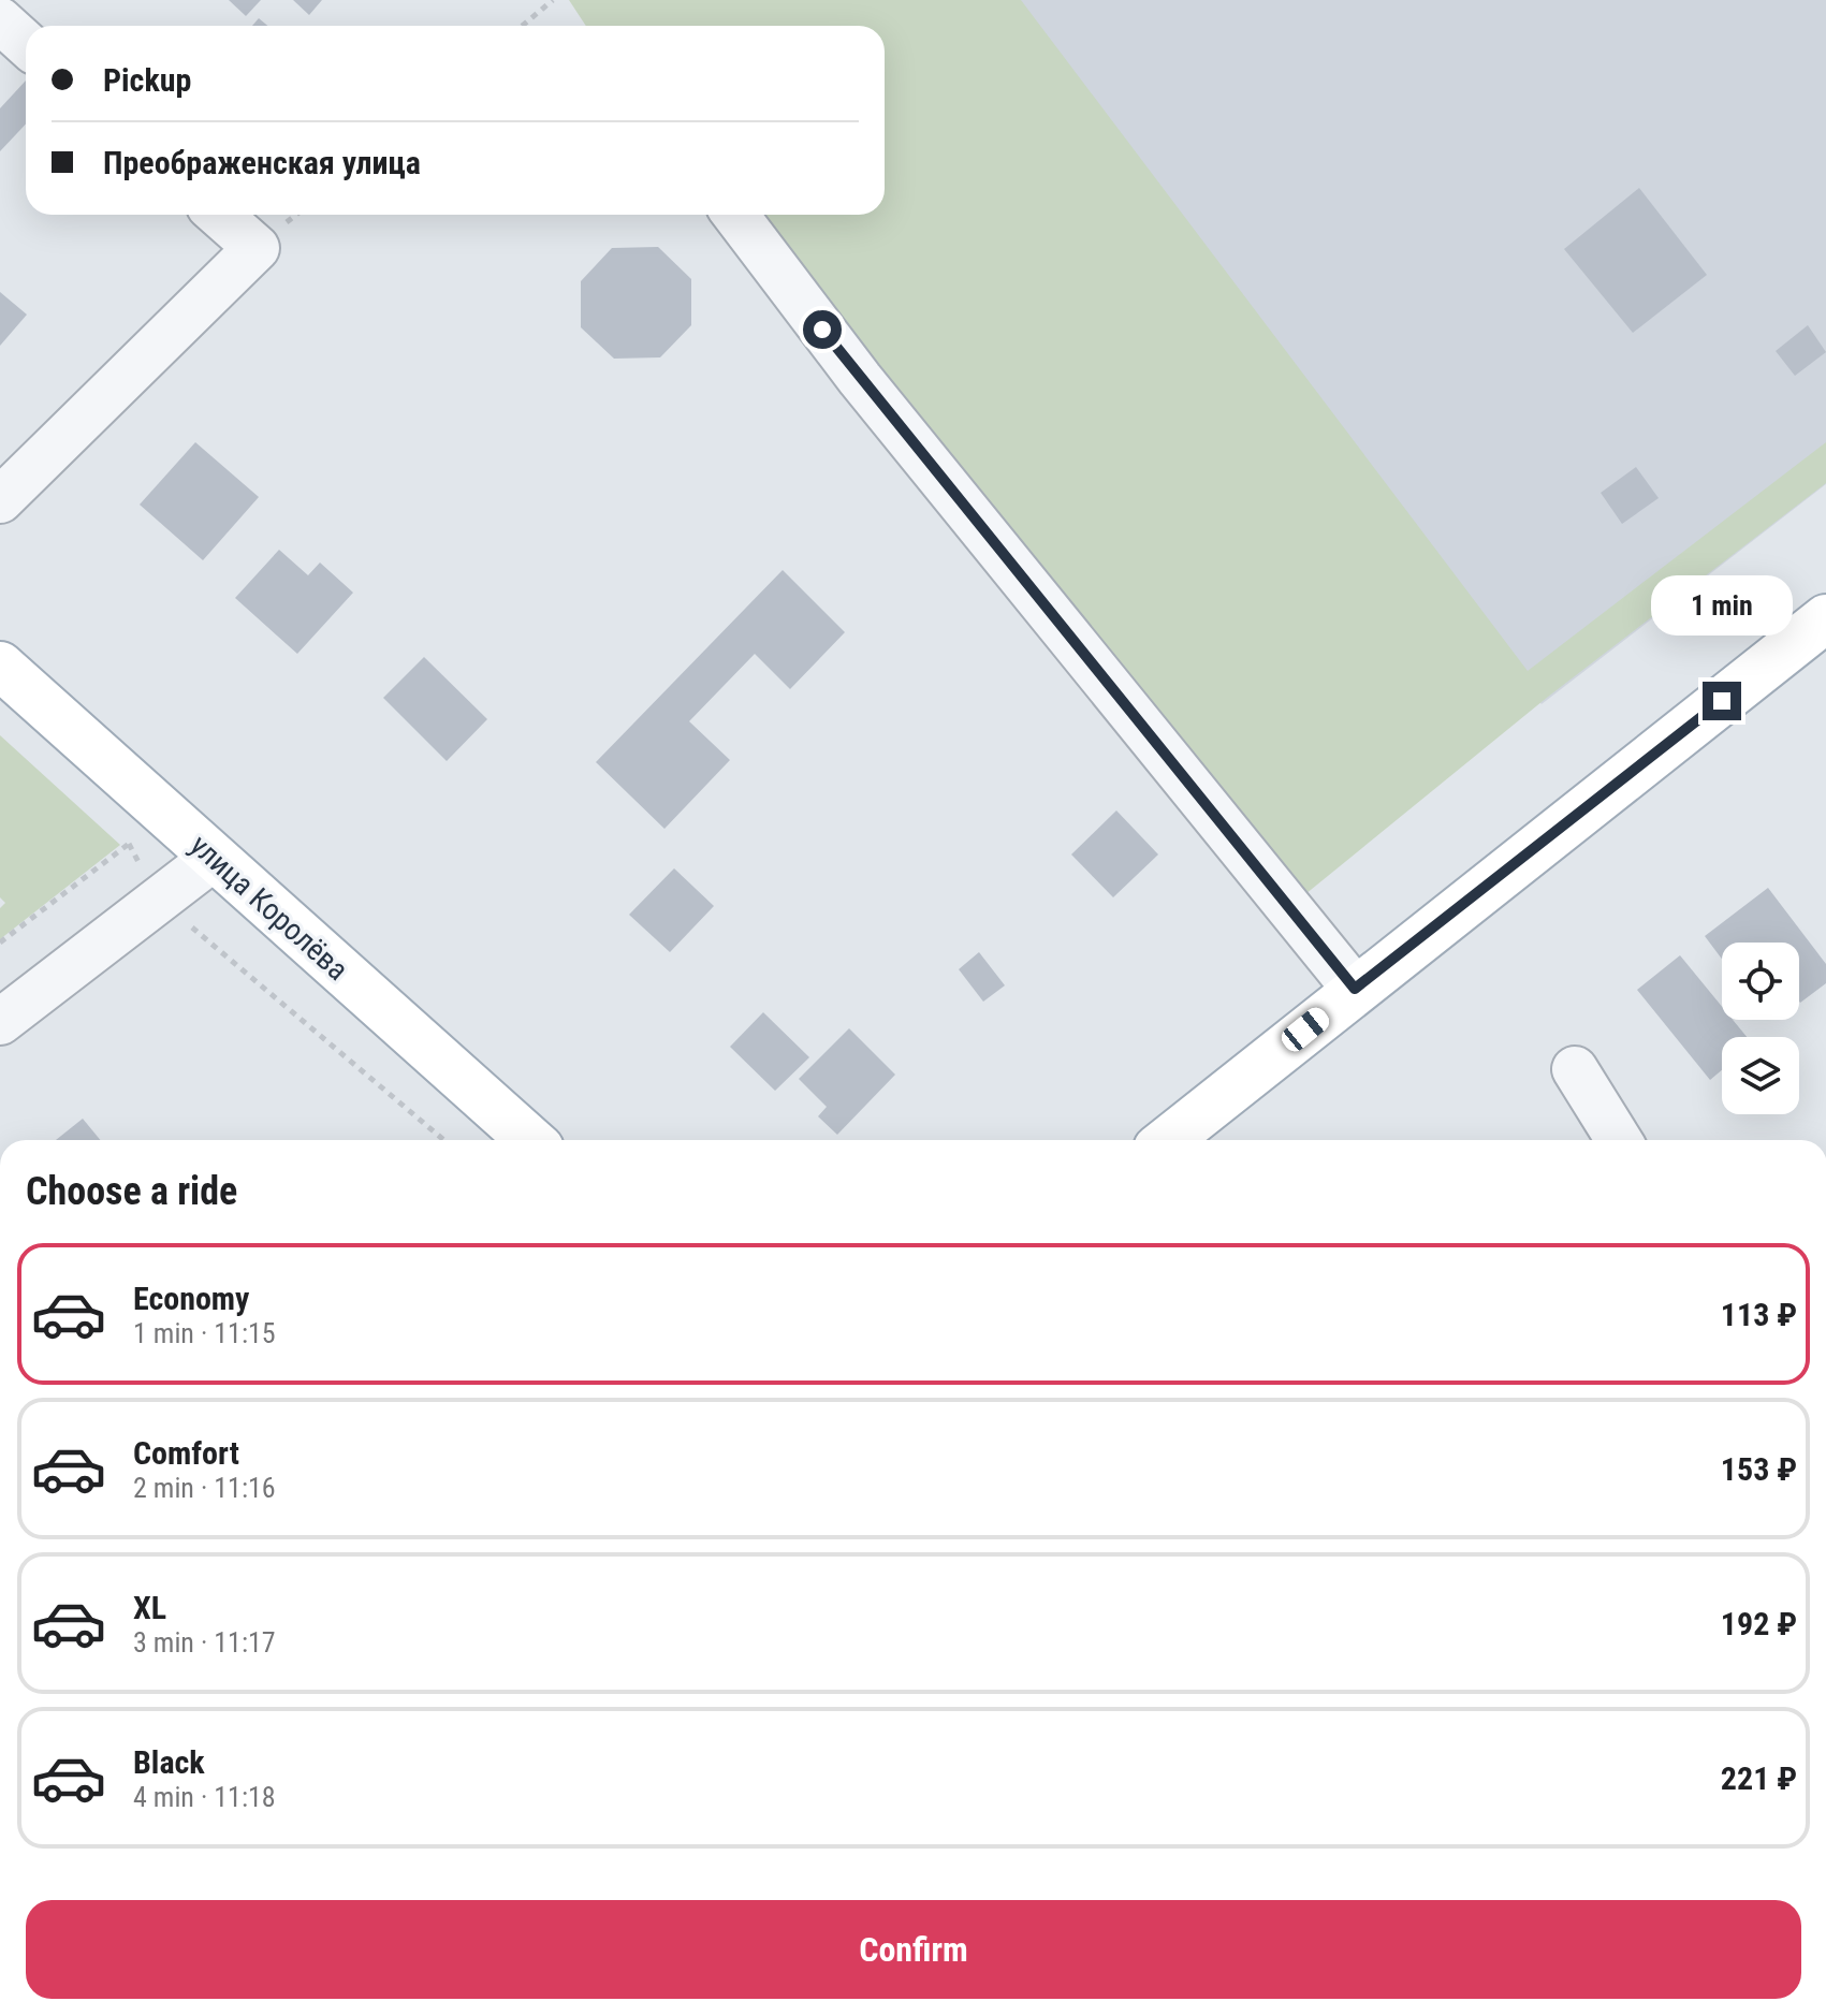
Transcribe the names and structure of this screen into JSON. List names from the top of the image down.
{
  "streets": {
    "main road": ["улица Королёва"]
  },
  "page": {
    "banner": ["Pickup", "Преображенская улица"],
    "bubble": "1 min",
    "heading": "Choose a ride",
    "list": [
      {
        "name": "Economy",
        "note": "1 min · 11:15",
        "value": "113 ₽"
      },
      {
        "name": "Comfort",
        "note": "2 min · 11:16",
        "value": "153 ₽"
      },
      {
        "name": "XL",
        "note": "3 min · 11:17",
        "value": "192 ₽"
      },
      {
        "name": "Black",
        "note": "4 min · 11:18",
        "value": "221 ₽"
      }
    ],
    "buttons": "Confirm"
  }
}
